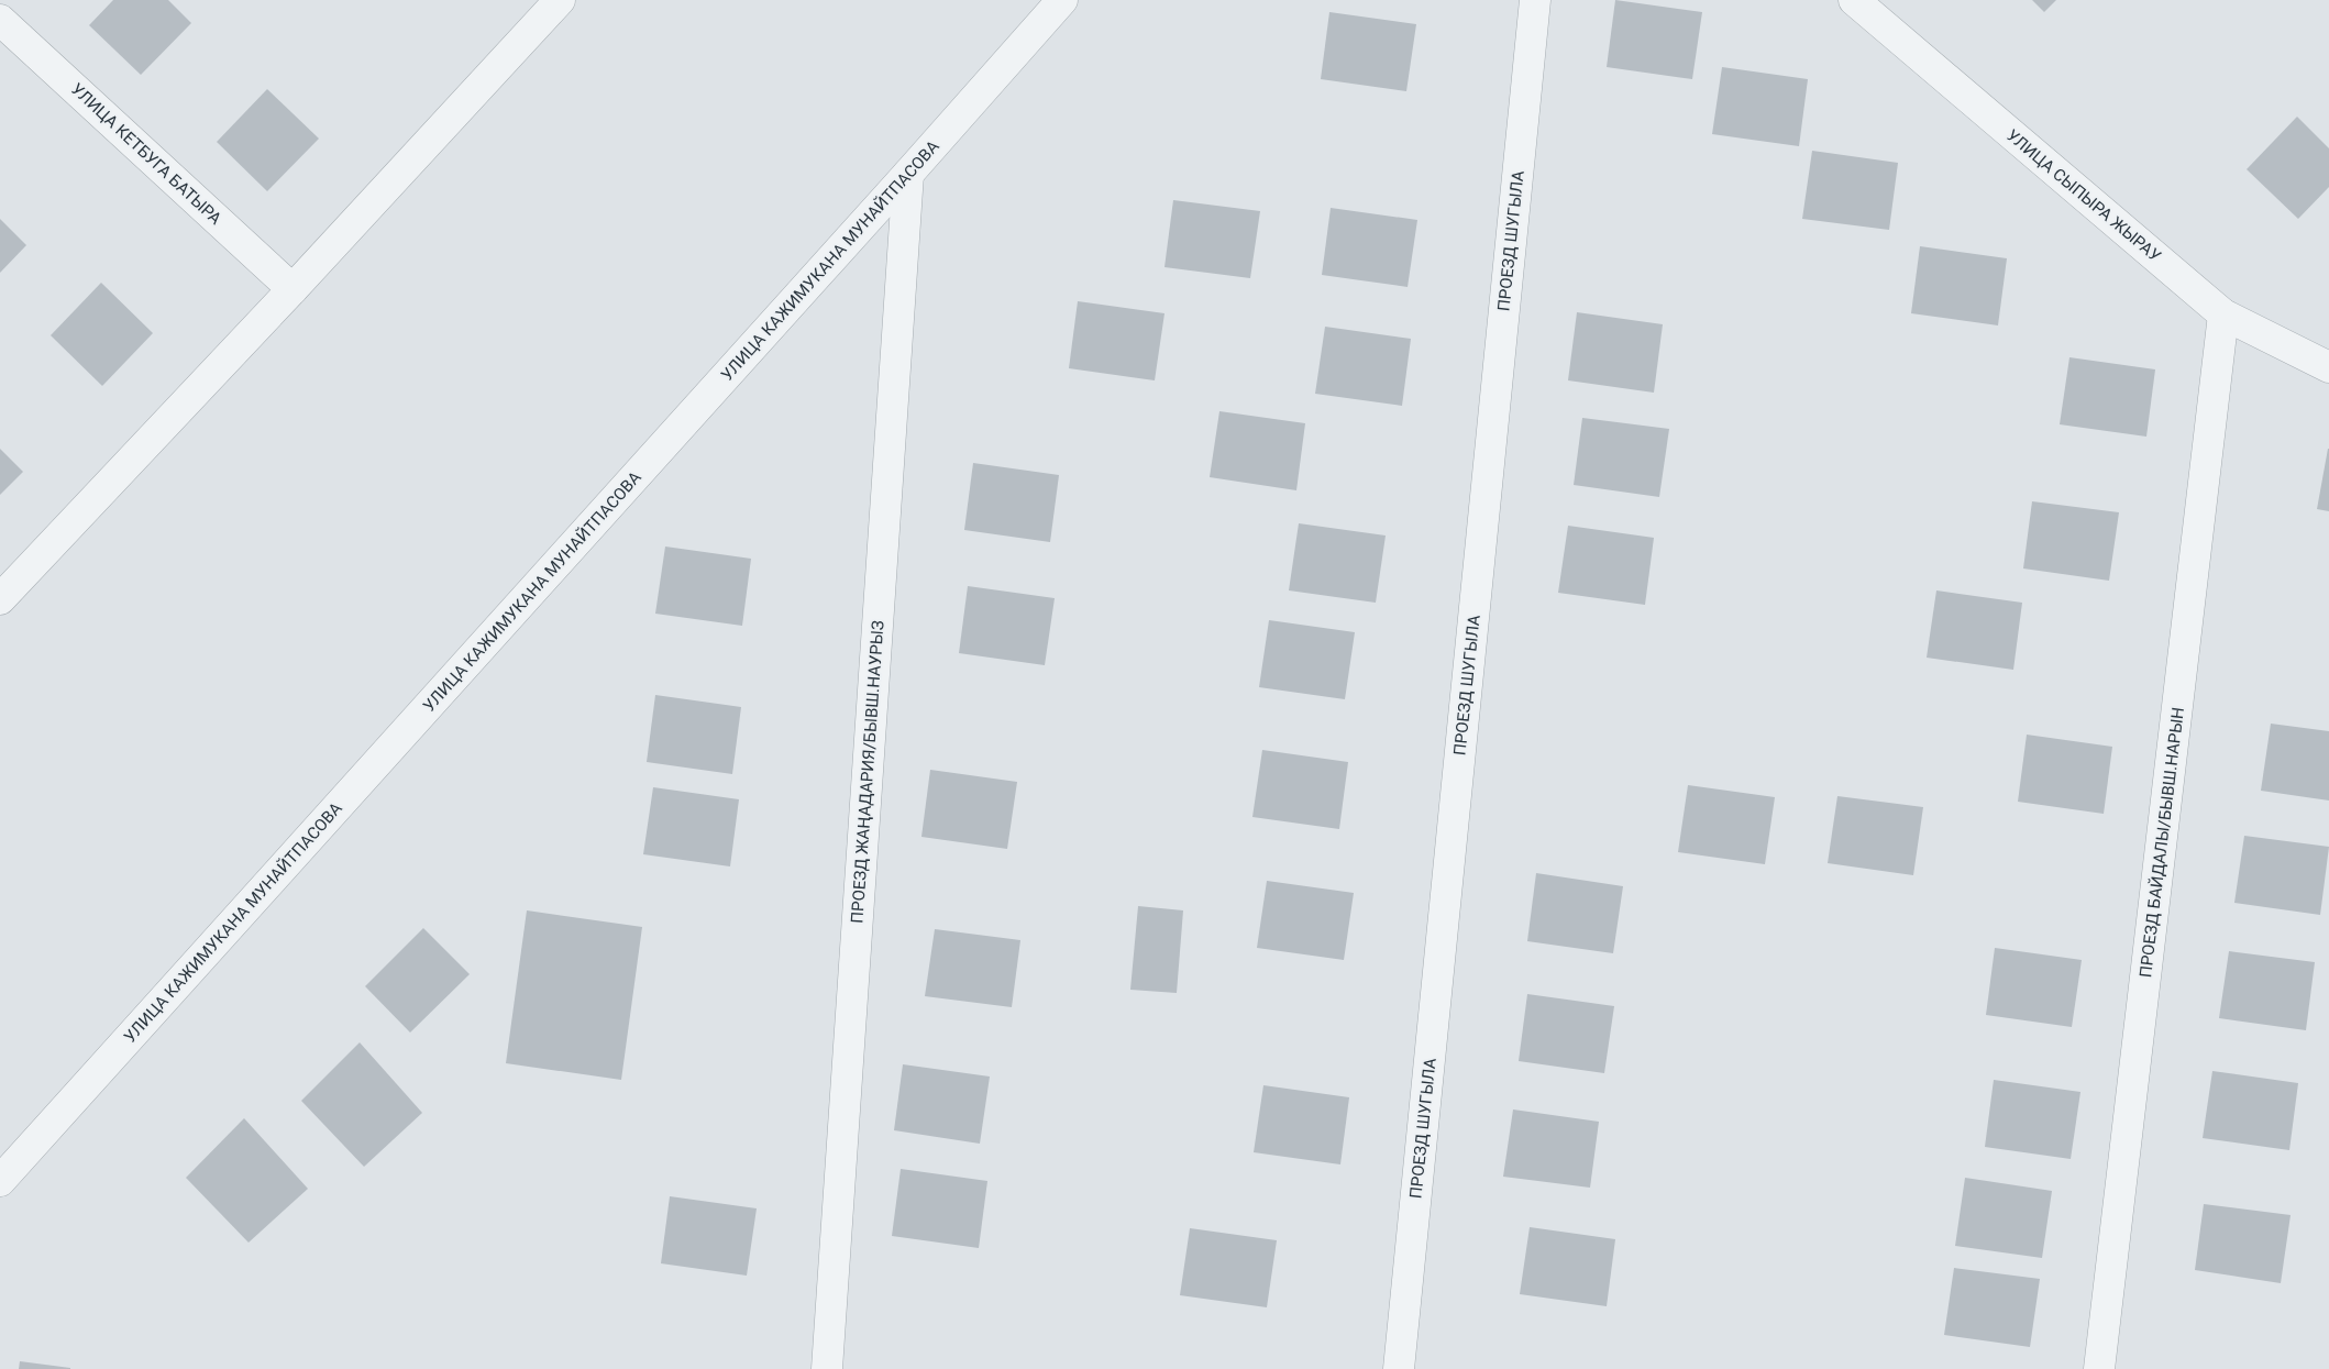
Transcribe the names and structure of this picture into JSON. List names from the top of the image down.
{
  "streets": {
    "street": [
      "УЛИЦА КЕТБУГА БАТЫРА",
      "УЛИЦА СЫПЫРА ЖЫРАУ",
      "ПРОЕЗД ШУГЫЛА",
      "УЛИЦА КАЖИМУКАНА МУНАЙТПАСОВА",
      "ПРОЕЗД ЖАҢАДАРИЯ/БЫВШ.НАУРЫЗ",
      "ПРОЕЗД БАЙДАЛЫ/БЫВШ.НАРЫН"
    ]
  },
  "crossings": [
    ["УЛИЦА СЫПЫРА ЖЫРАУ", "ПРОЕЗД БАЙДАЛЫ/БЫВШ.НАРЫН"],
    ["УЛИЦА КАЖИМУКАНА МУНАЙТПАСОВА", "ПРОЕЗД ЖАҢАДАРИЯ/БЫВШ.НАУРЫЗ"]
  ]
}
